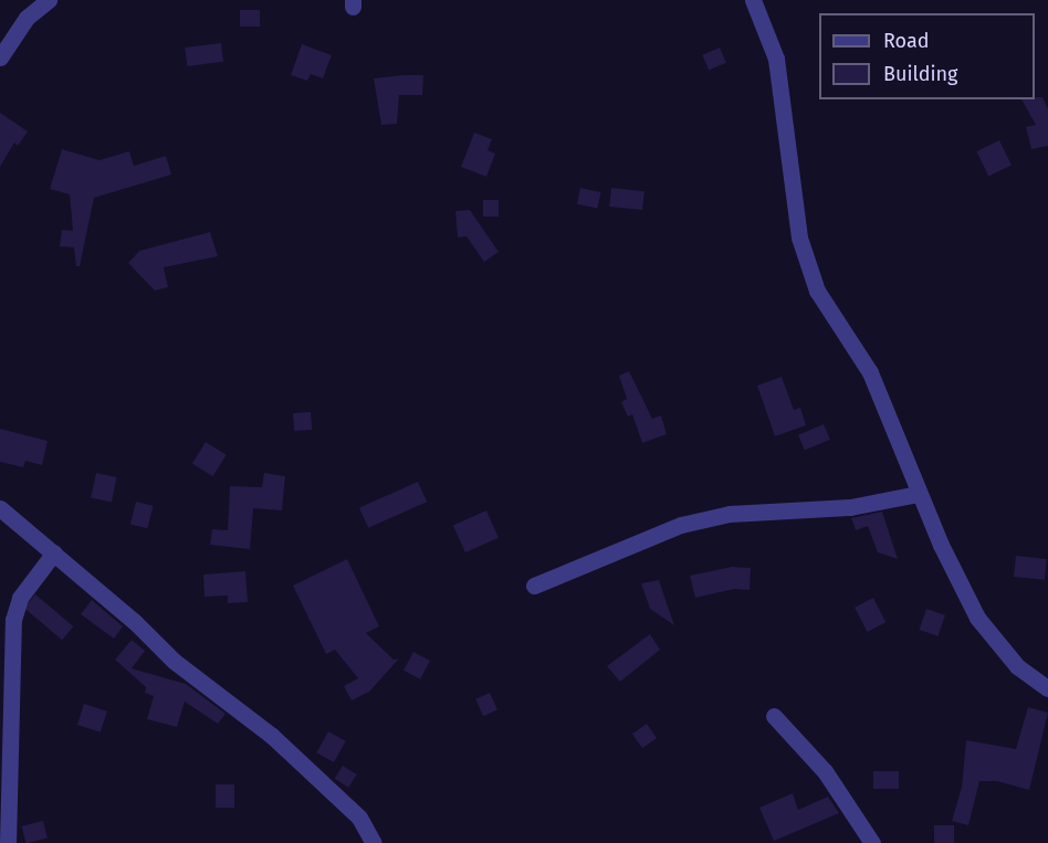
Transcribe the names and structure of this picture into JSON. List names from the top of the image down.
{
  "legend": ["Road", "Building"]
}
